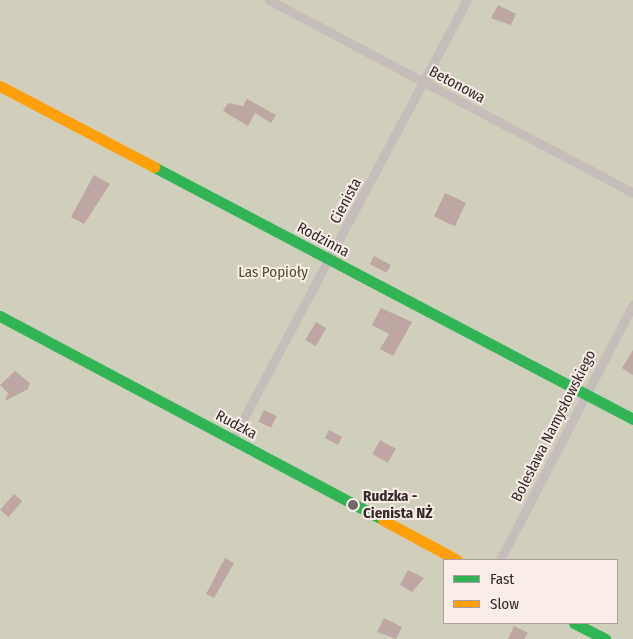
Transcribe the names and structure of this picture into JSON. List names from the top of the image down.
{
  "streets": {
    "street": [
      "Betonowa",
      "Cienista",
      "Rodzinna",
      "Rudzka",
      "Bolesława Namysłowskiego"
    ]
  },
  "crossings": [
    ["Betonowa", "Cienista"],
    ["Cienista", "Rodzinna"],
    ["Cienista", "Rudzka"],
    ["Rodzinna", "Bolesława Namysłowskiego"]
  ],
  "parks": ["Las Popioły"],
  "places": ["Rudzka - Cienista NŻ"],
  "legend": ["Fast", "Slow"]
}
